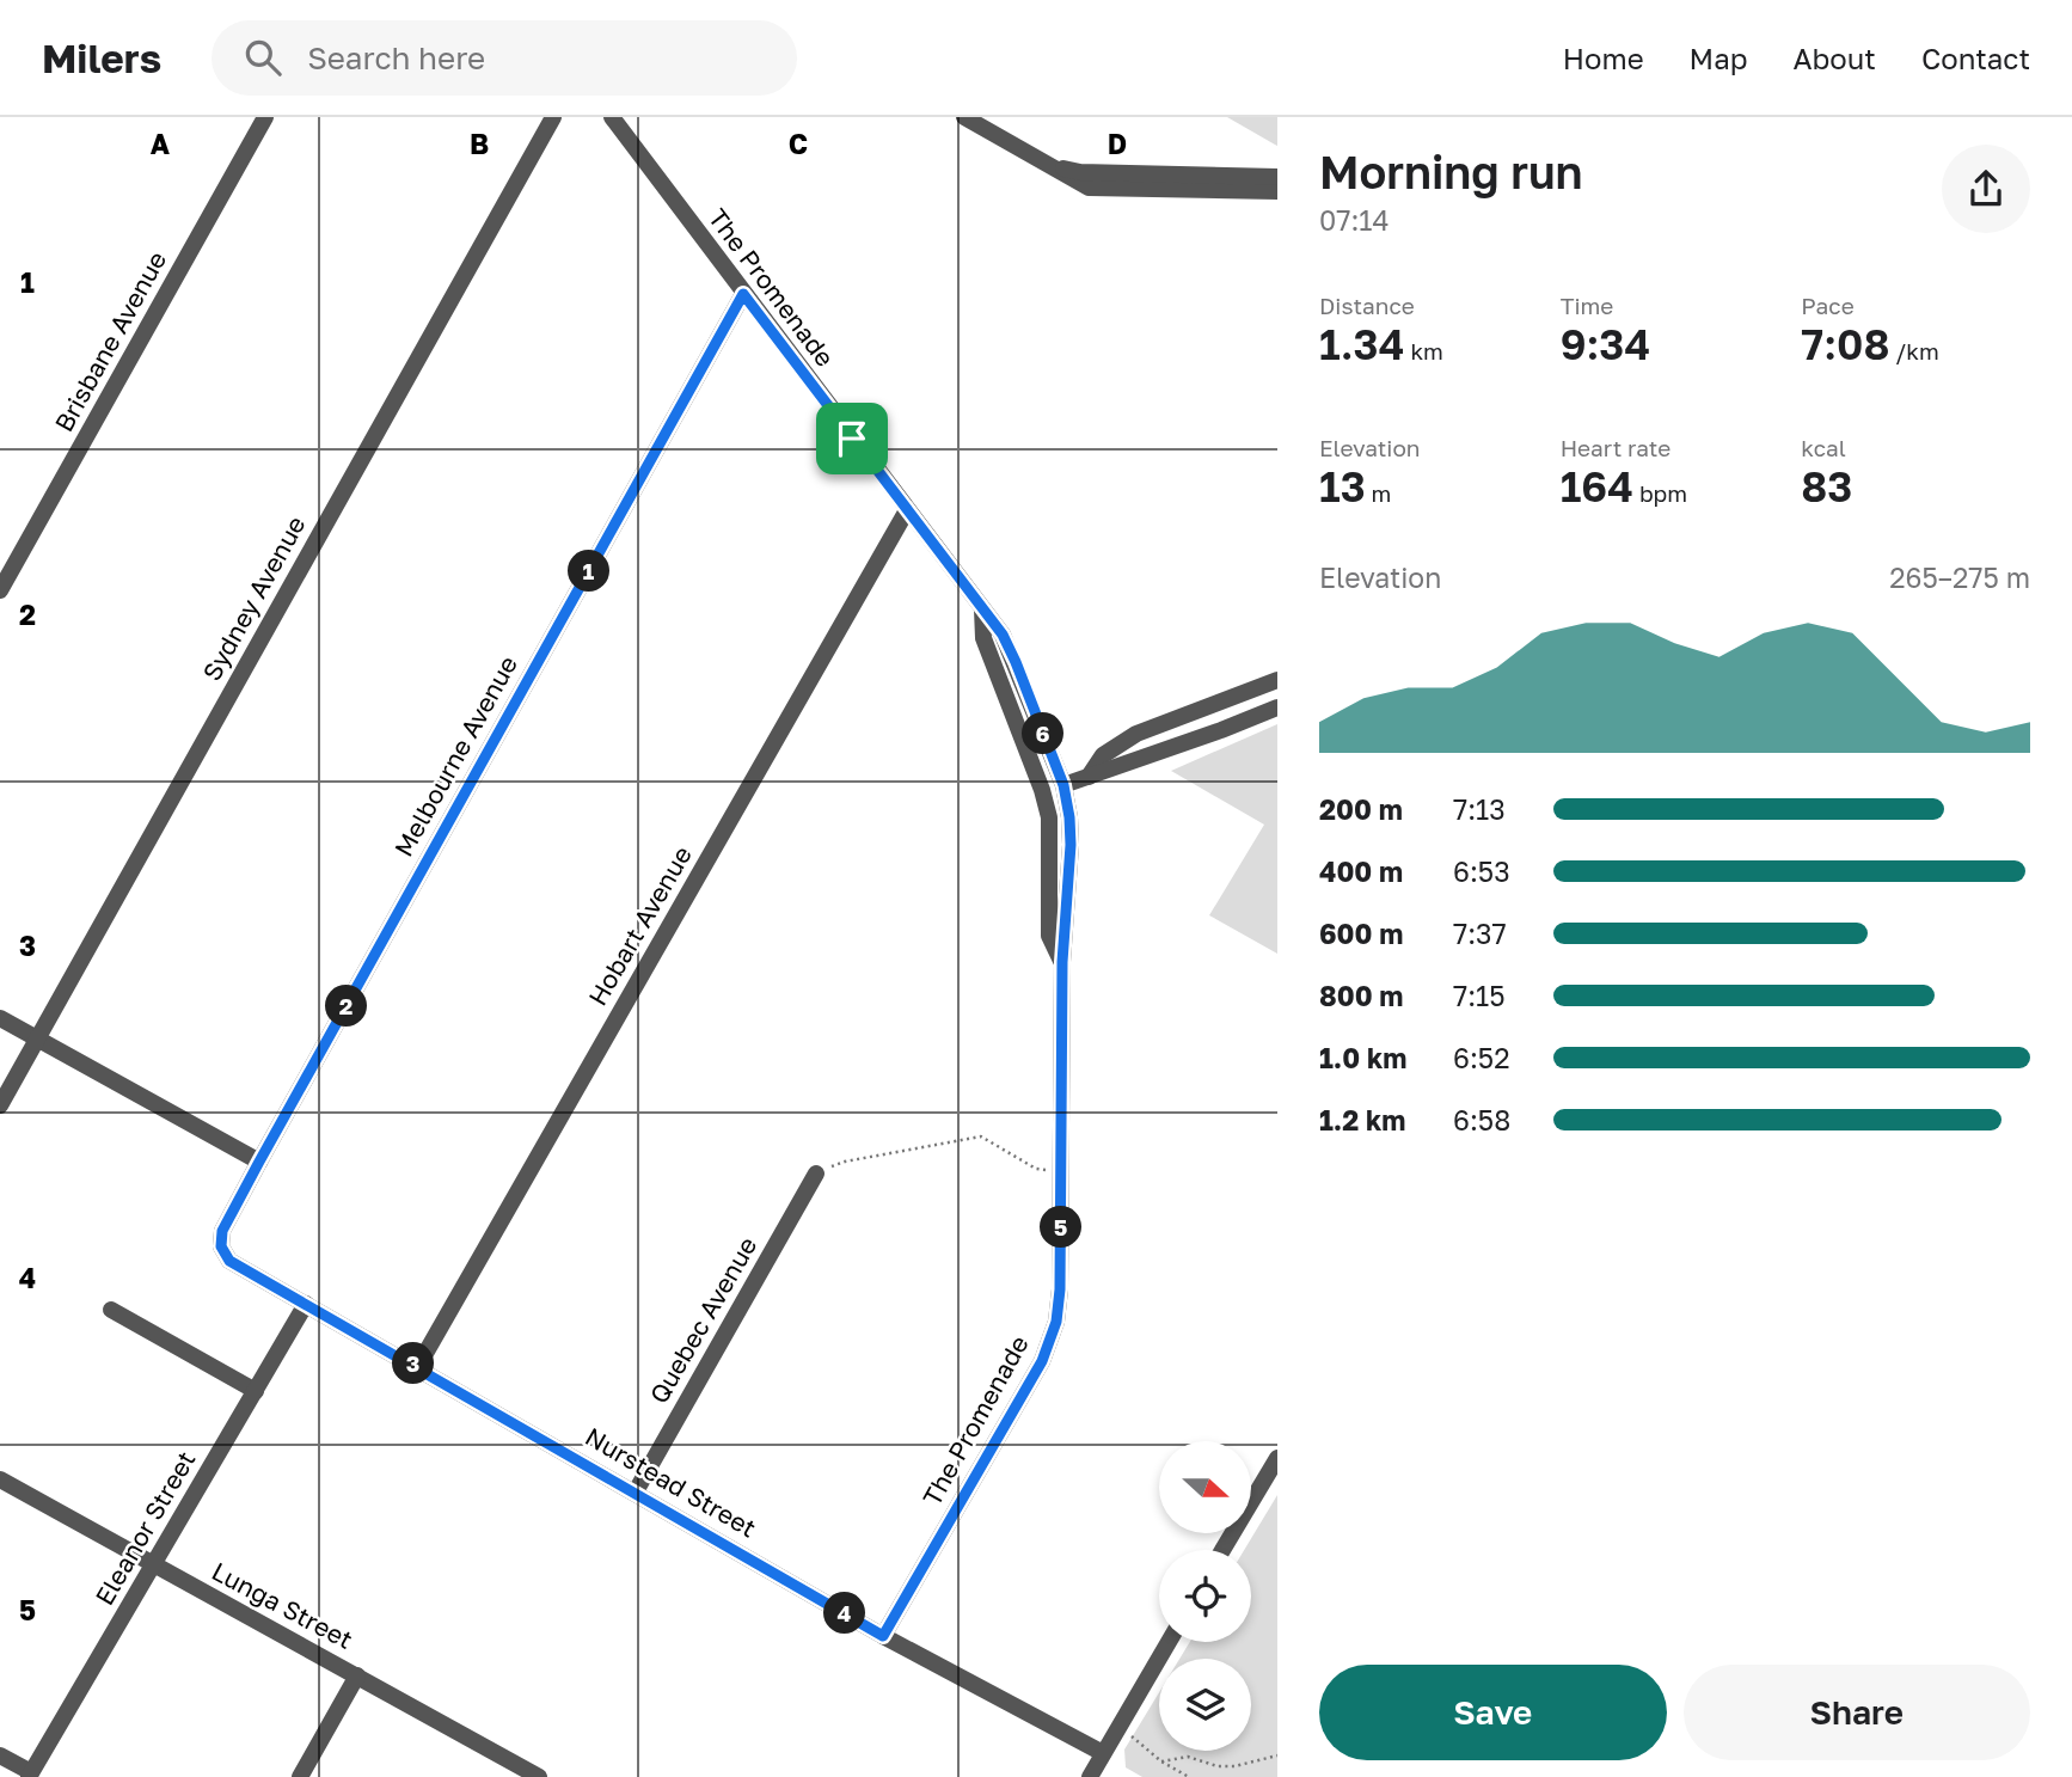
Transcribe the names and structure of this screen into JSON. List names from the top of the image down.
{
  "streets": {
    "street": [
      "The Promenade",
      "Brisbane Avenue",
      "Sydney Avenue",
      "Melbourne Avenue",
      "Hobart Avenue",
      "Quebec Avenue",
      "Nurstead Street",
      "Eleanor Street",
      "Lunga Street"
    ]
  },
  "crossings": [
    ["The Promenade", "Melbourne Avenue"],
    ["The Promenade", "Hobart Avenue"],
    ["The Promenade", "Nurstead Street"],
    ["Melbourne Avenue", "Nurstead Street"],
    ["Hobart Avenue", "Nurstead Street"],
    ["Quebec Avenue", "Nurstead Street"],
    ["Nurstead Street", "Eleanor Street"],
    ["Eleanor Street", "Lunga Street"]
  ],
  "north": "right",
  "page": {
    "header": "Milers",
    "search": "Search here",
    "nav": [
      "Home",
      "Map",
      "About",
      "Contact"
    ],
    "heading": ["Morning run", "07:14"],
    "stats": [
      ["Distance", "1.34 km"],
      ["Time", "9:34"],
      ["Pace", "7:08 /km"],
      ["Elevation", "13 m"],
      ["Heart rate", "164 bpm"],
      ["kcal", "83"]
    ],
    "chart": ["Elevation", "265–275 m"],
    "pins": [
      "1",
      "6",
      "2",
      "5",
      "3",
      "4"
    ],
    "list": [
      {
        "name": "200 m",
        "note": "7:13"
      },
      {
        "name": "400 m",
        "note": "6:53"
      },
      {
        "name": "600 m",
        "note": "7:37"
      },
      {
        "name": "800 m",
        "note": "7:15"
      },
      {
        "name": "1.0 km",
        "note": "6:52"
      },
      {
        "name": "1.2 km",
        "note": "6:58"
      }
    ],
    "buttons": ["Save", "Share"]
  },
  "grid": {
    "columns": [
      "A",
      "B",
      "C",
      "D"
    ],
    "rows": [
      "1",
      "2",
      "3",
      "4",
      "5"
    ]
  }
}
